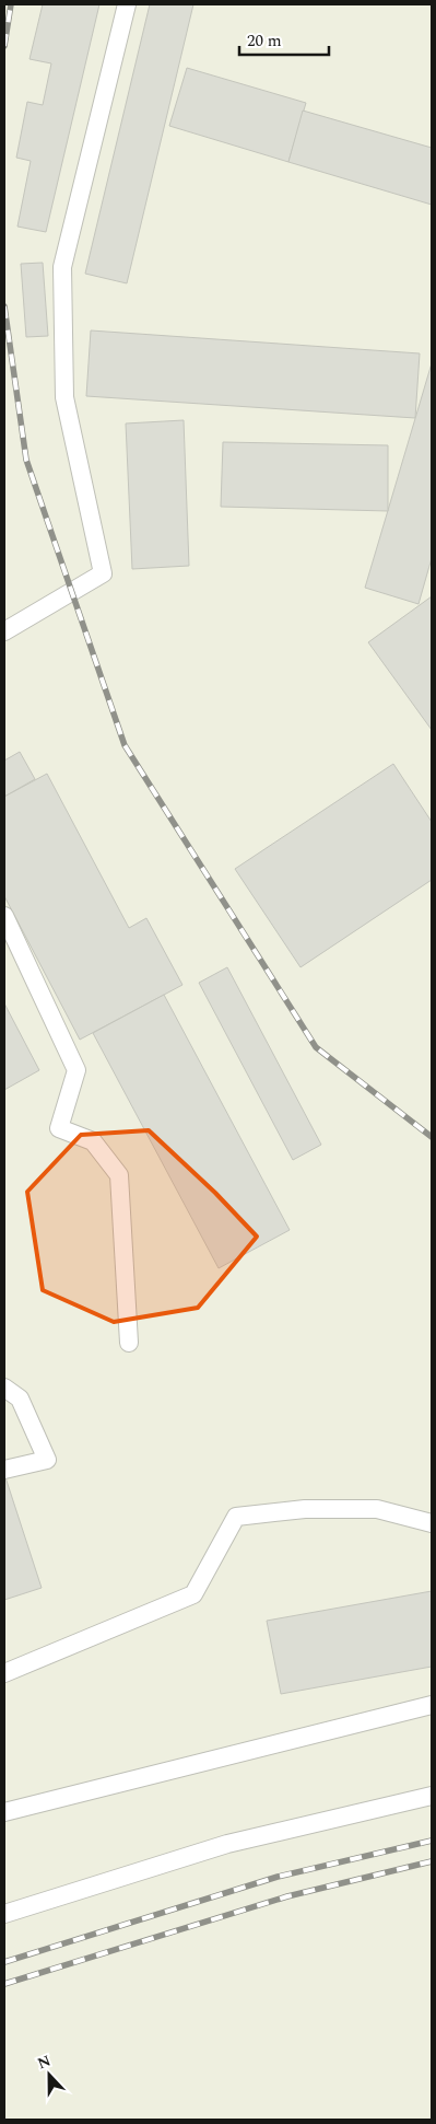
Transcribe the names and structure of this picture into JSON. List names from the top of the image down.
{
  "scale_bar": "20 m",
  "north": "top"
}
